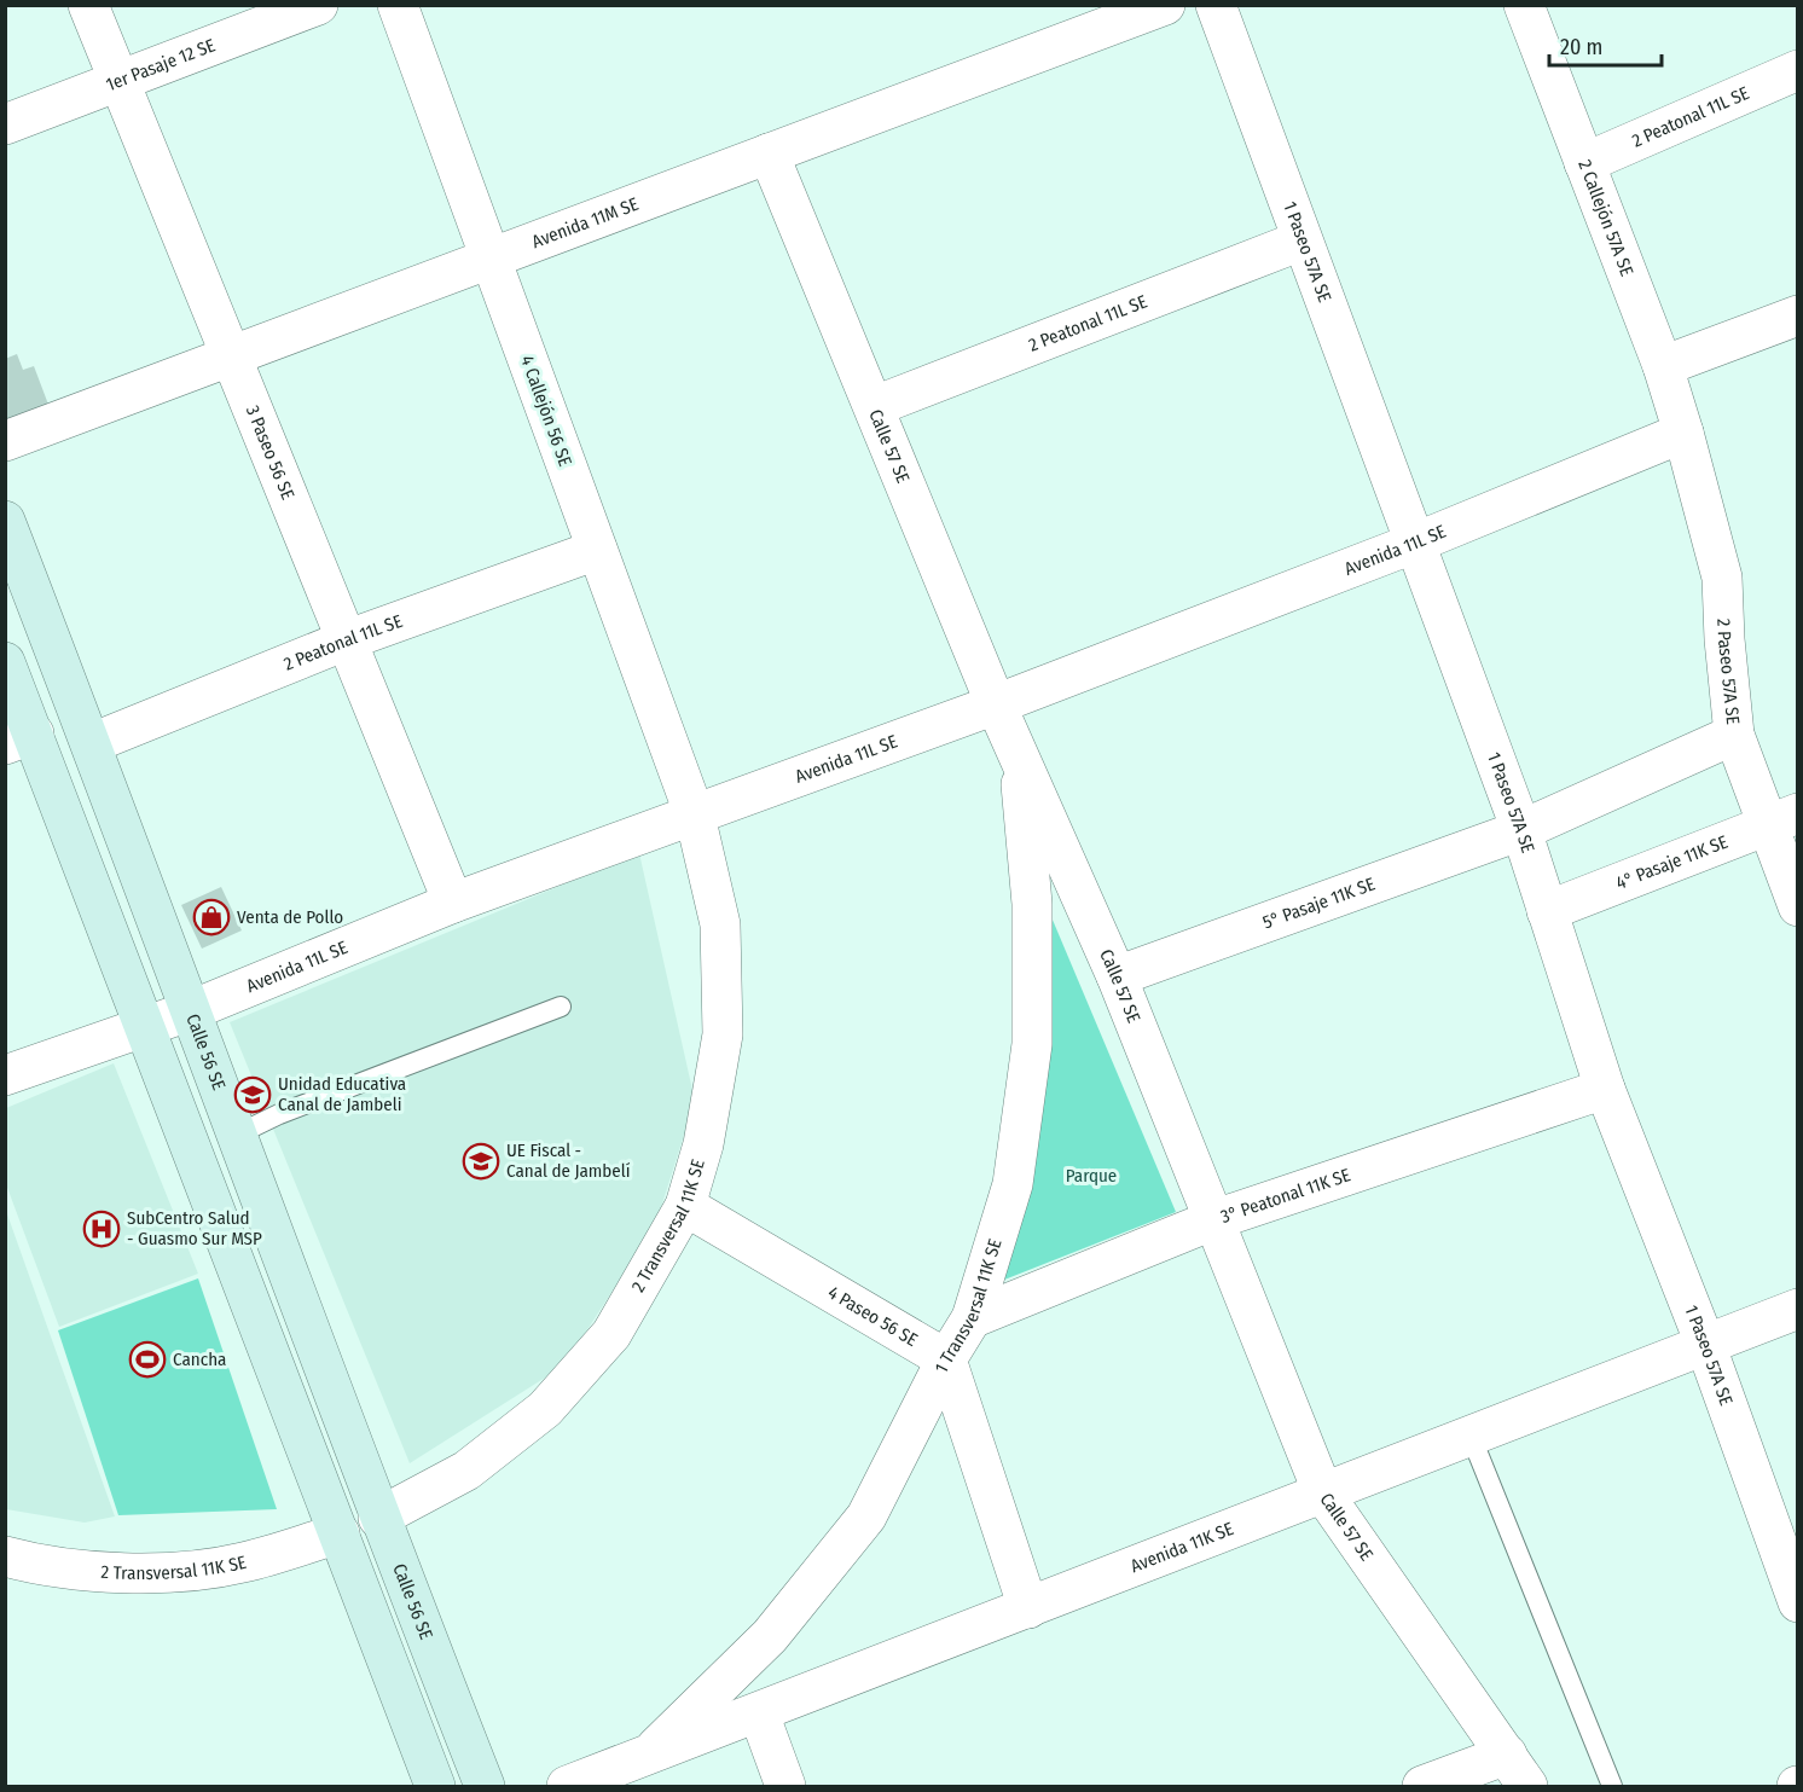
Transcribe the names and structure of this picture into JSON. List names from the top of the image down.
{
  "streets": {
    "main road": ["Calle 56 SE"],
    "street": [
      "1er Pasaje 12 SE",
      "2 Peatonal 11L SE",
      "2 Callejón 57A SE",
      "Avenida 11M SE",
      "1 Paseo 57A SE",
      "4 Callejón 56 SE",
      "Calle 57 SE",
      "3 Paseo 56 SE",
      "Avenida 11L SE",
      "2 Paseo 57A SE",
      "4° Pasaje 11K SE",
      "5° Pasaje 11K SE",
      "3° Peatonal 11K SE",
      "2 Transversal 11K SE",
      "1 Transversal 11K SE",
      "4 Paseo 56 SE",
      "Avenida 11K SE"
    ]
  },
  "crossings": [
    ["1er Pasaje 12 SE", "3 Paseo 56 SE"],
    ["2 Peatonal 11L SE", "2 Callejón 57A SE"],
    ["2 Peatonal 11L SE", "1 Paseo 57A SE"],
    ["2 Peatonal 11L SE", "4 Callejón 56 SE"],
    ["2 Peatonal 11L SE", "Calle 57 SE"],
    ["2 Peatonal 11L SE", "3 Paseo 56 SE"],
    ["2 Peatonal 11L SE", "Calle 56 SE"],
    ["2 Callejón 57A SE", "Avenida 11L SE"],
    ["2 Callejón 57A SE", "2 Paseo 57A SE"],
    ["Avenida 11M SE", "4 Callejón 56 SE"],
    ["Avenida 11M SE", "Calle 57 SE"],
    ["Avenida 11M SE", "3 Paseo 56 SE"],
    ["1 Paseo 57A SE", "Avenida 11L SE"],
    ["1 Paseo 57A SE", "4° Pasaje 11K SE"],
    ["1 Paseo 57A SE", "5° Pasaje 11K SE"],
    ["1 Paseo 57A SE", "3° Peatonal 11K SE"],
    ["1 Paseo 57A SE", "Avenida 11K SE"],
    ["4 Callejón 56 SE", "Avenida 11L SE"],
    ["4 Callejón 56 SE", "2 Transversal 11K SE"],
    ["Calle 57 SE", "Avenida 11L SE"],
    ["Calle 57 SE", "5° Pasaje 11K SE"],
    ["Calle 57 SE", "3° Peatonal 11K SE"],
    ["Calle 57 SE", "1 Transversal 11K SE"],
    ["Calle 57 SE", "Avenida 11K SE"],
    ["3 Paseo 56 SE", "Avenida 11L SE"],
    ["Avenida 11L SE", "2 Paseo 57A SE"],
    ["Avenida 11L SE", "Calle 56 SE"],
    ["Avenida 11L SE", "2 Transversal 11K SE"],
    ["2 Paseo 57A SE", "4° Pasaje 11K SE"],
    ["2 Paseo 57A SE", "5° Pasaje 11K SE"],
    ["Calle 56 SE", "2 Transversal 11K SE"],
    ["3° Peatonal 11K SE", "1 Transversal 11K SE"],
    ["2 Transversal 11K SE", "4 Paseo 56 SE"],
    ["1 Transversal 11K SE", "4 Paseo 56 SE"],
    ["1 Transversal 11K SE", "Avenida 11K SE"]
  ],
  "parks": ["Parque"],
  "places": {
    "shop": ["Venta de Pollo"],
    "school or university": ["Unidad Educativa Canal de Jambeli", "UE Fiscal - Canal de Jambelí"],
    "hospital": ["SubCentro Salud - Guasmo Sur MSP"],
    "sports": ["Cancha"]
  },
  "scale_bar": "20 m"
}
